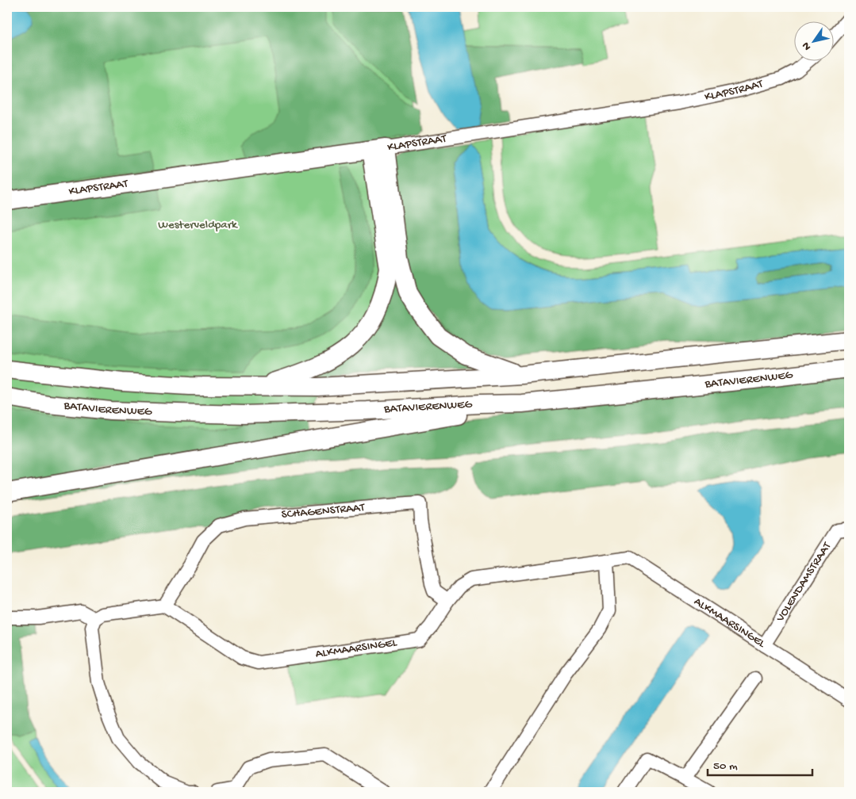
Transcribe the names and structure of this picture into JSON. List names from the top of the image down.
{
  "streets": {
    "main road": ["KLAPSTRAAT", "BATAVIERENWEG"],
    "street": ["SCHAGENSTRAAT", "VOLENDAMSTRAAT", "ALKMAARSINGEL"]
  },
  "crossings": [
    ["SCHAGENSTRAAT", "ALKMAARSINGEL"],
    ["VOLENDAMSTRAAT", "ALKMAARSINGEL"]
  ],
  "parks": ["Westerveldpark"],
  "scale_bar": "50 m",
  "north": "bottom left"
}
